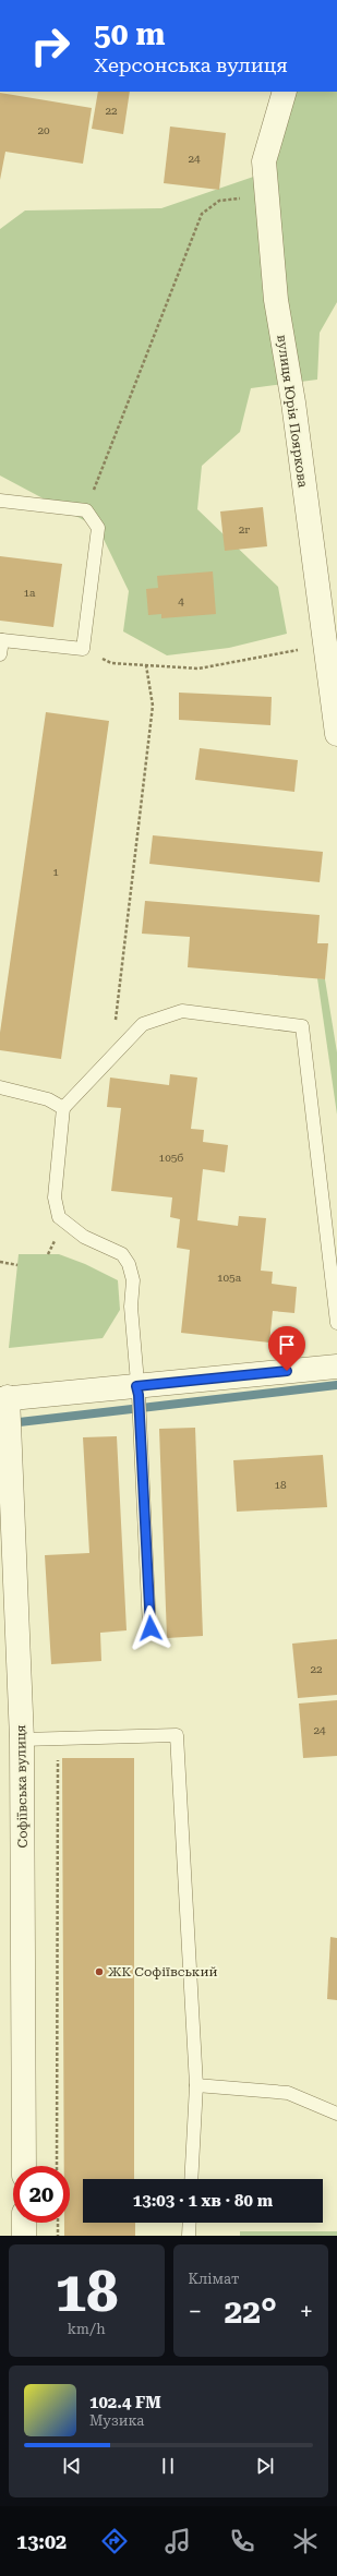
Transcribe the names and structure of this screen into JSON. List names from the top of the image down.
{
  "streets": {
    "street": ["вулиця Юрія Пояркова", "Софіївська вулиця"]
  },
  "places": ["ЖК Софіївський"],
  "house_numbers": [
    "22",
    "20",
    "24",
    "2г",
    "1а",
    "4",
    "1",
    "105б",
    "105а",
    "18",
    "22",
    "24"
  ],
  "page": {
    "turn": ["50 m", "Херсонська вулиця"],
    "limit": "20",
    "trip": "13:03 · 1 хв · 80 m",
    "tile": [
      ["18", "km/h"],
      "Клімат"
    ],
    "heat": ["−", "22°", "+"],
    "song": ["102.4 FM", "Музика"],
    "tabs": "13:02"
  }
}
